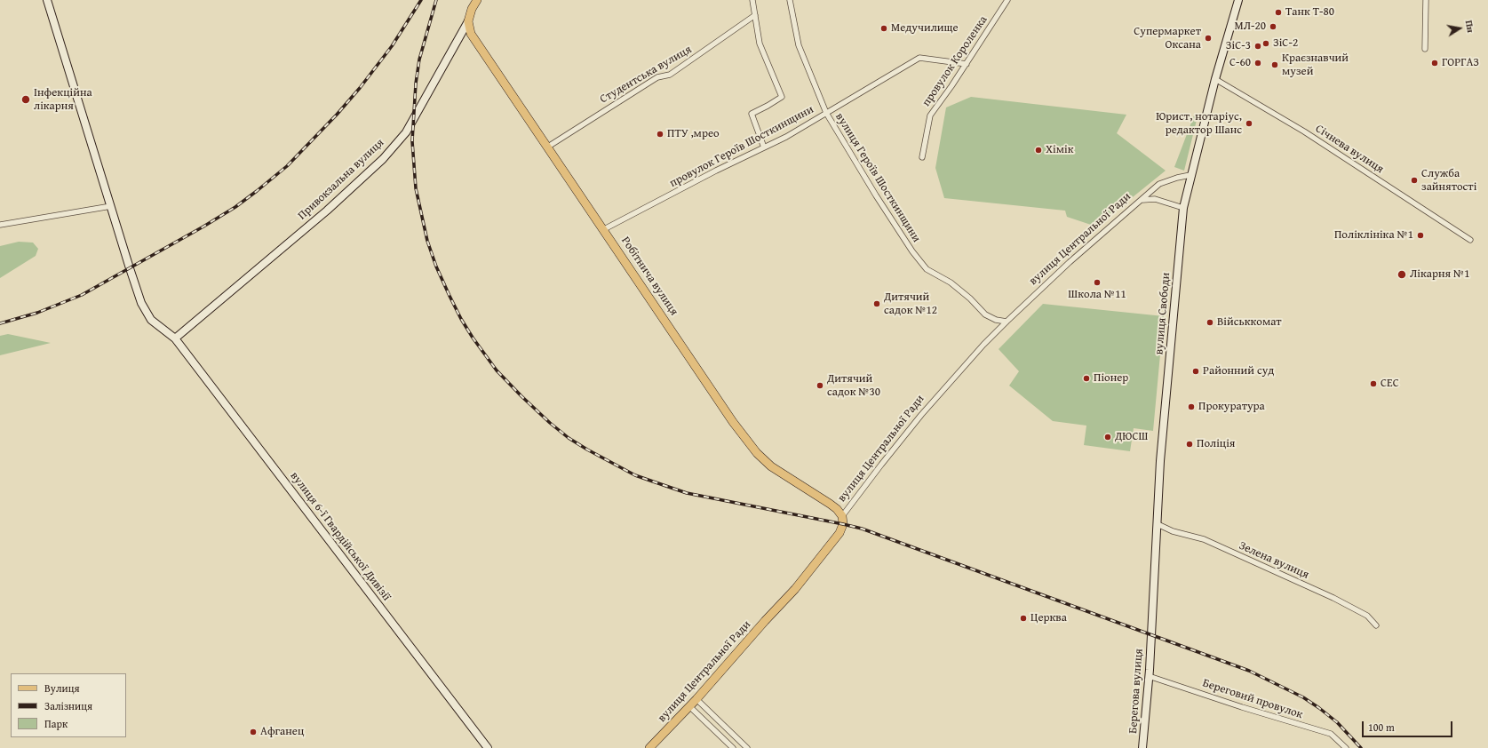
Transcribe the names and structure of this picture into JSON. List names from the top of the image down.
{
  "streets": {
    "main road": [
      "Привокзальна вулиця",
      "вулиця Центральної Ради",
      "Робітнича вулиця",
      "вулиця Свободи",
      "вулиця 6-ї Гвардійської Дивізії",
      "Берегова вулиця"
    ],
    "street": [
      "провулок Короленка",
      "Студентська вулиця",
      "провулок Героїв Шосткинщини",
      "Січнева вулиця",
      "вулиця Героїв Шосткинщини",
      "Зелена вулиця",
      "Береговий провулок"
    ]
  },
  "crossings": [
    ["провулок Короленка", "провулок Героїв Шосткинщини"],
    ["Студентська вулиця", "Робітнича вулиця"],
    ["провулок Героїв Шосткинщини", "вулиця Героїв Шосткинщини"],
    ["провулок Героїв Шосткинщини", "Робітнича вулиця"],
    ["Січнева вулиця", "вулиця Свободи"],
    ["вулиця Героїв Шосткинщини", "вулиця Центральної Ради"],
    ["Привокзальна вулиця", "Робітнича вулиця"],
    ["Привокзальна вулиця", "вулиця 6-ї Гвардійської Дивізії"],
    ["вулиця Центральної Ради", "Робітнича вулиця"],
    ["вулиця Центральної Ради", "вулиця Свободи"],
    ["вулиця Свободи", "Зелена вулиця"],
    ["вулиця Свободи", "Берегова вулиця"],
    ["Берегова вулиця", "Береговий провулок"]
  ],
  "places": [
    "Танк Т-80",
    "МЛ-20",
    "Медучилище",
    "Супермаркет Оксана",
    "ЗіС-2",
    "ЗіС-3",
    "С-60",
    "ГОРГАЗ",
    "Краєзнавчий музей",
    "Інфекційна лікарня",
    "Юрист, нотаріус, редактор Шанс",
    "ПТУ ,мрео",
    "Хімік",
    "Служба зайнятості",
    "Поліклініка №1",
    "Лікарня №1",
    "Школа №11",
    "Дитячий садок №12",
    "Військкомат",
    "Районний суд",
    "Піонер",
    "СЕС",
    "Дитячий садок №30",
    "Прокуратура",
    "ДЮСШ",
    "Поліція",
    "Церква",
    "Афганец"
  ],
  "legend": ["Вулиця", "Залізниця", "Парк"],
  "scale_bar": "100 m",
  "north": "right"
}
